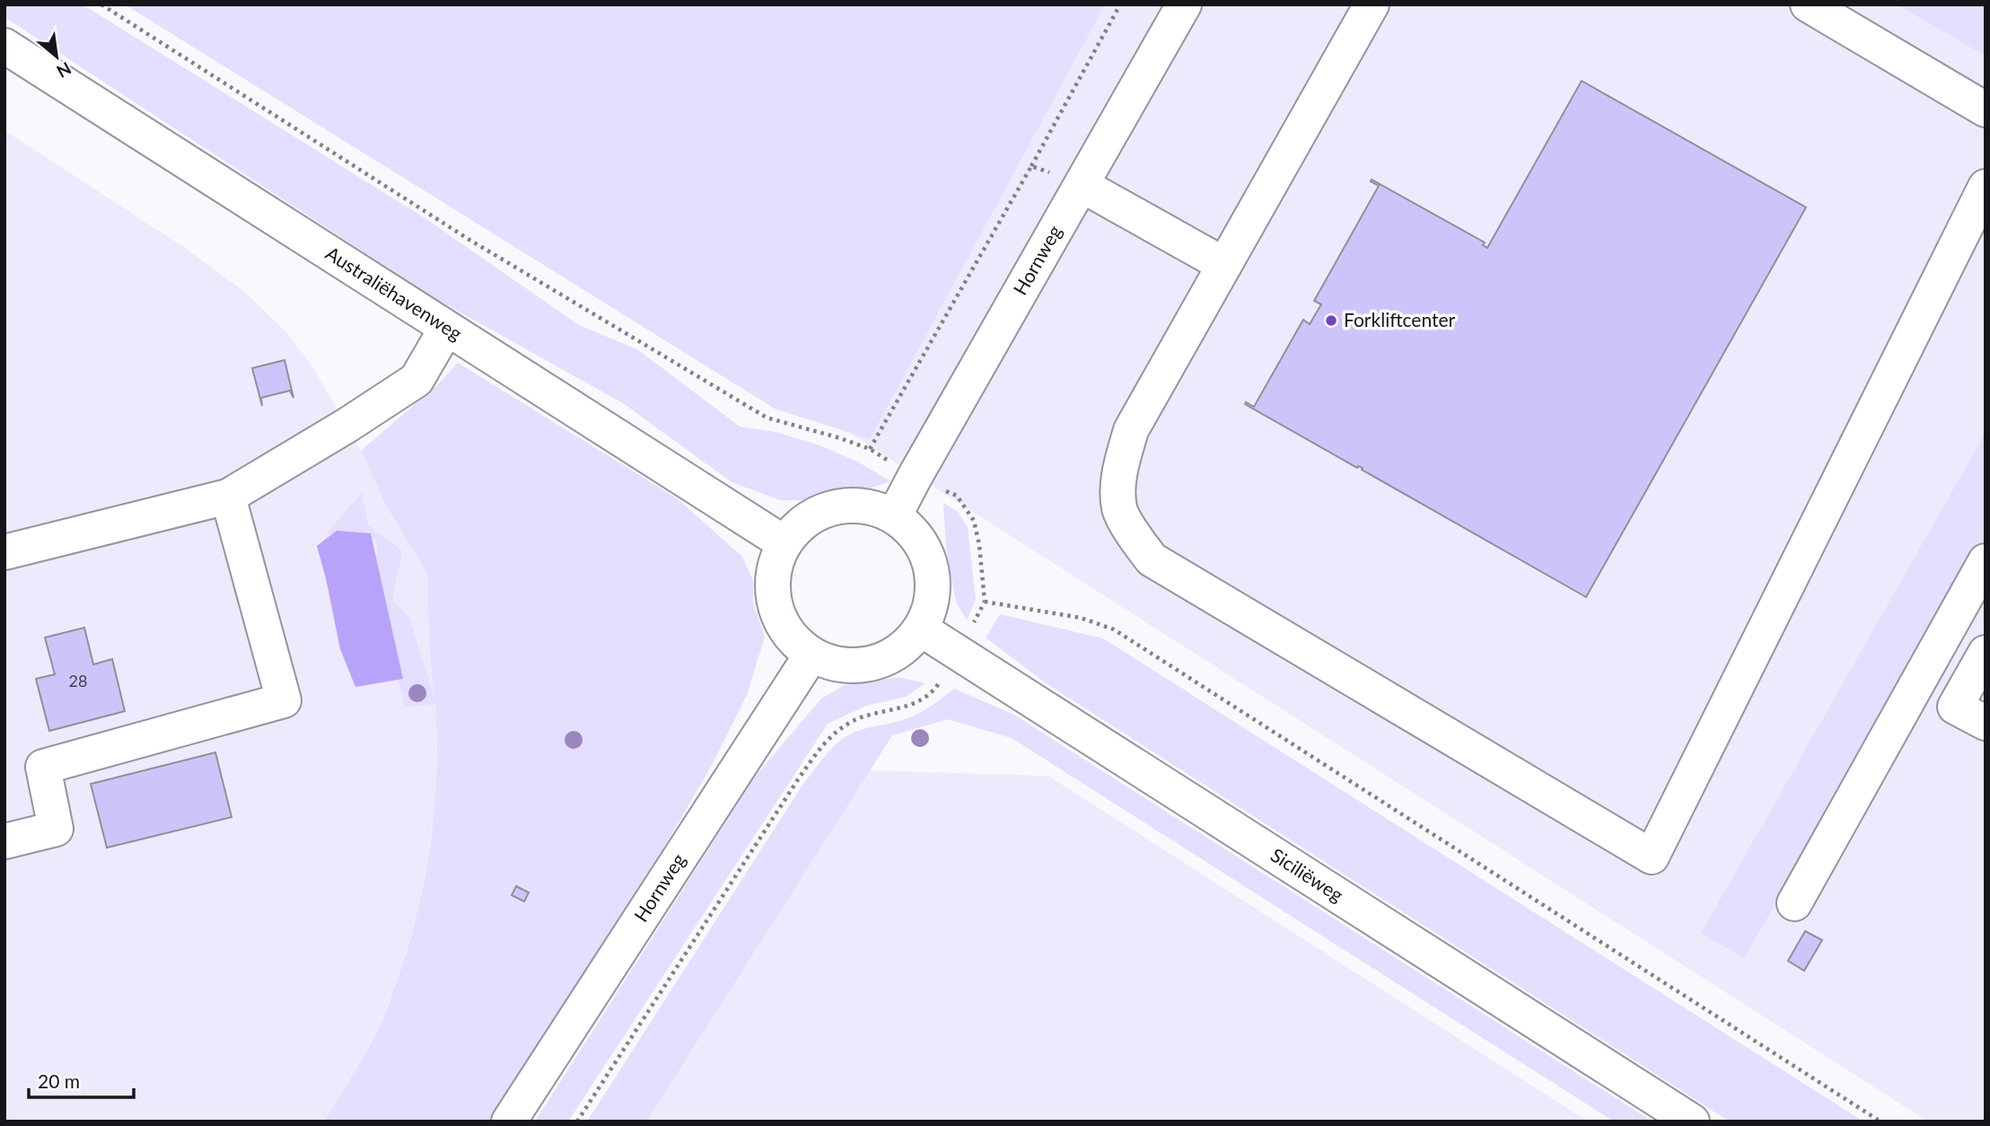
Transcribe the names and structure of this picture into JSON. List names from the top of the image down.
{
  "streets": {
    "street": ["Hornweg", "Australiëhavenweg", "Siciliëweg"]
  },
  "crossings": [
    ["Hornweg", "Australiëhavenweg"],
    ["Hornweg", "Siciliëweg"],
    ["Australiëhavenweg", "Siciliëweg"]
  ],
  "places": ["Forkliftcenter"],
  "house_numbers": ["28"],
  "scale_bar": "20 m",
  "north": "bottom right"
}
